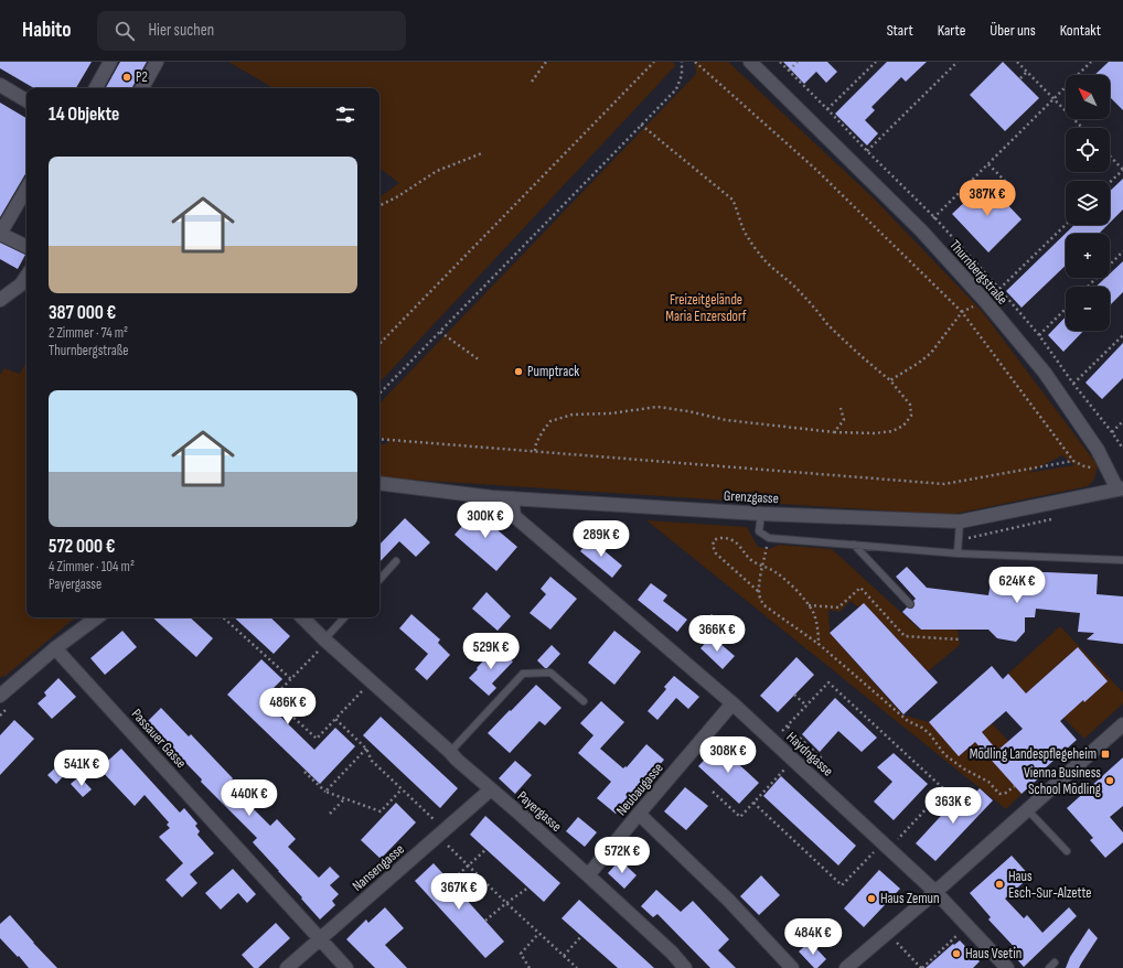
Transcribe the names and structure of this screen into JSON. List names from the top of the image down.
{
  "streets": {
    "street": [
      "Thurnbergstraße",
      "Grenzgasse",
      "Passauer Gasse",
      "Haydngasse",
      "Neubaugasse",
      "Payergasse",
      "Nansengasse"
    ]
  },
  "crossings": [
    ["Thurnbergstraße", "Grenzgasse"],
    ["Grenzgasse", "Haydngasse"],
    ["Passauer Gasse", "Nansengasse"],
    ["Haydngasse", "Neubaugasse"],
    ["Neubaugasse", "Payergasse"],
    ["Payergasse", "Nansengasse"]
  ],
  "parks": ["Freizeitgelände Maria Enzersdorf"],
  "places": {
    "other": [
      "P2",
      "Pumptrack",
      "Vienna Business School Mödling",
      "Haus Esch-Sur-Alzette",
      "Haus Zemun",
      "Haus Vsetin"
    ],
    "transit": ["Mödling Landespflegeheim"]
  },
  "north": "top left",
  "page": {
    "header": "Habito",
    "search": "Hier suchen",
    "nav": [
      "Start",
      "Karte",
      "Über uns",
      "Kontakt"
    ],
    "map_buttons": ["+", "−"],
    "heading": "14 Objekte",
    "list": [
      {
        "name": "387 000 €",
        "note": "2 Zimmer · 74 m² · Thurnbergstraße"
      },
      {
        "name": "572 000 €",
        "note": "4 Zimmer · 104 m² · Payergasse"
      }
    ],
    "price": [
      "387K €",
      "300K €",
      "289K €",
      "624K €",
      "366K €",
      "529K €",
      "486K €",
      "308K €",
      "541K €",
      "440K €",
      "363K €",
      "572K €",
      "367K €",
      "484K €"
    ]
  }
}
